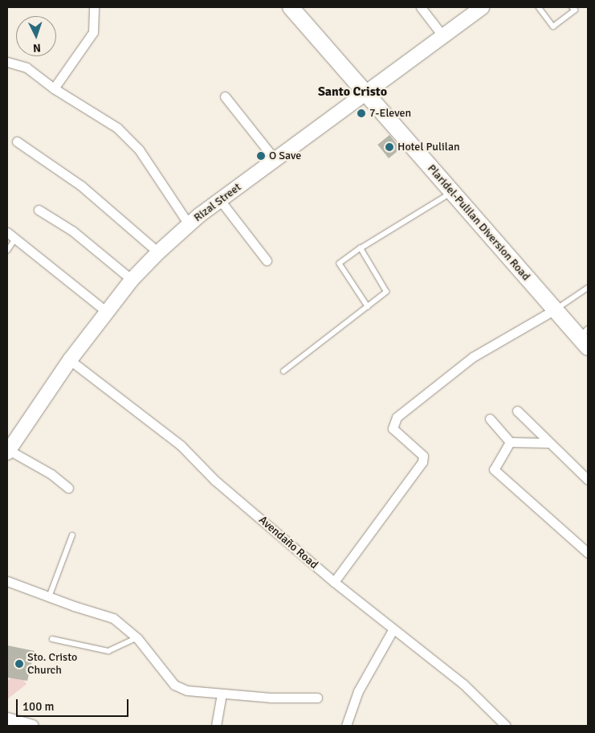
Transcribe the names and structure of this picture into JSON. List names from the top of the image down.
{
  "streets": {
    "highway": ["Plaridel-Pulilan Diversion Road"],
    "main road": ["Rizal Street"],
    "street": ["Avendaño Road"]
  },
  "crossings": [
    ["Rizal Street", "Plaridel-Pulilan Diversion Road"],
    ["Rizal Street", "Avendaño Road"]
  ],
  "districts": ["Santo Cristo"],
  "places": [
    "7-Eleven",
    "Hotel Pulilan",
    "O Save",
    "Sto. Cristo Church"
  ],
  "scale_bar": "100 m",
  "north": "bottom"
}
